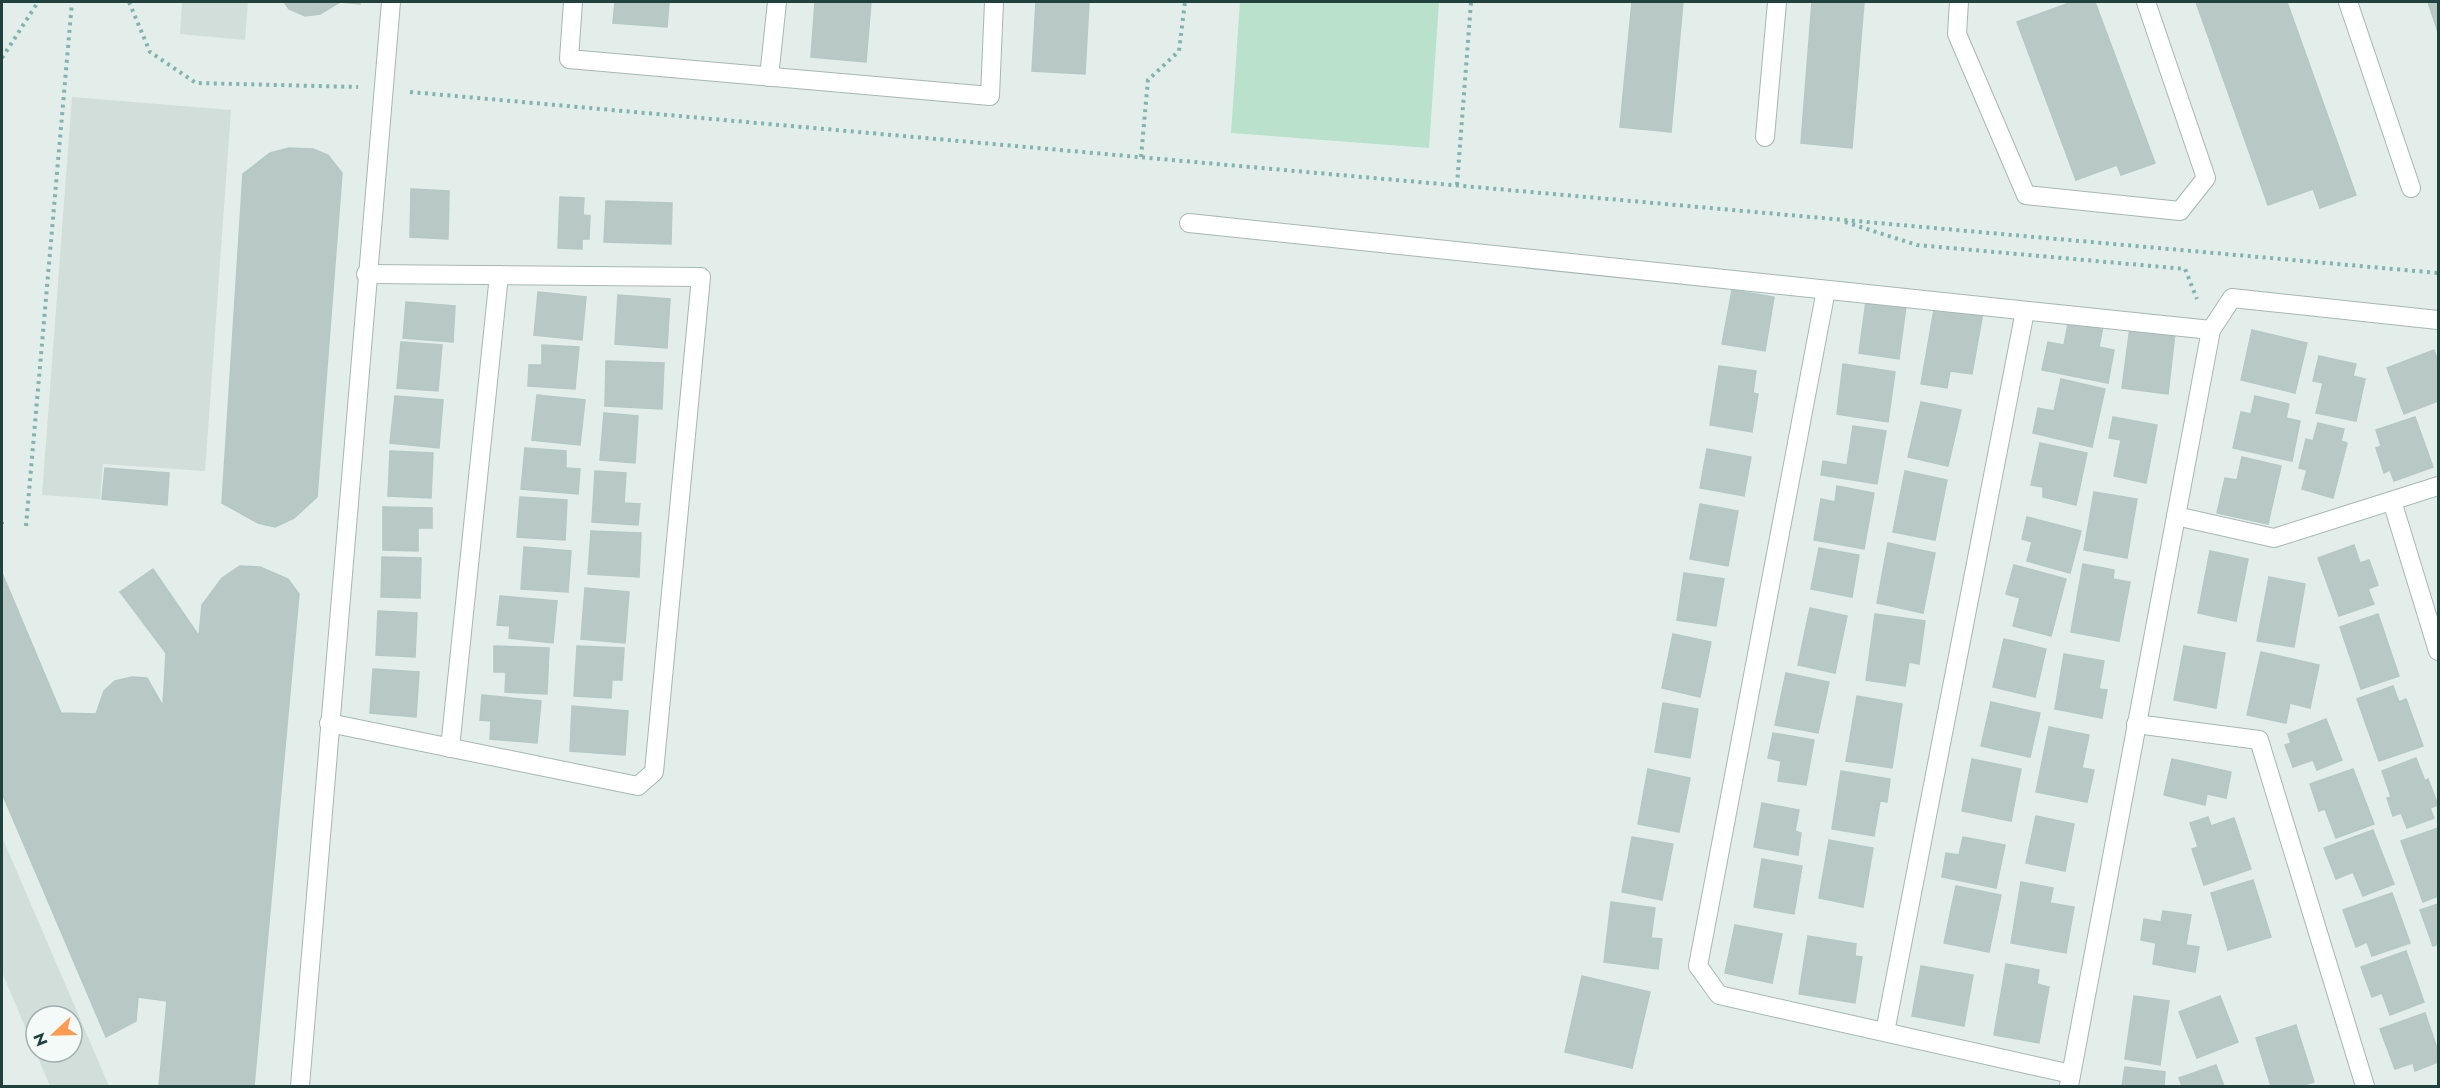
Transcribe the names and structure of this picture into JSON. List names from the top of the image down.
{
  "north": "left"
}
